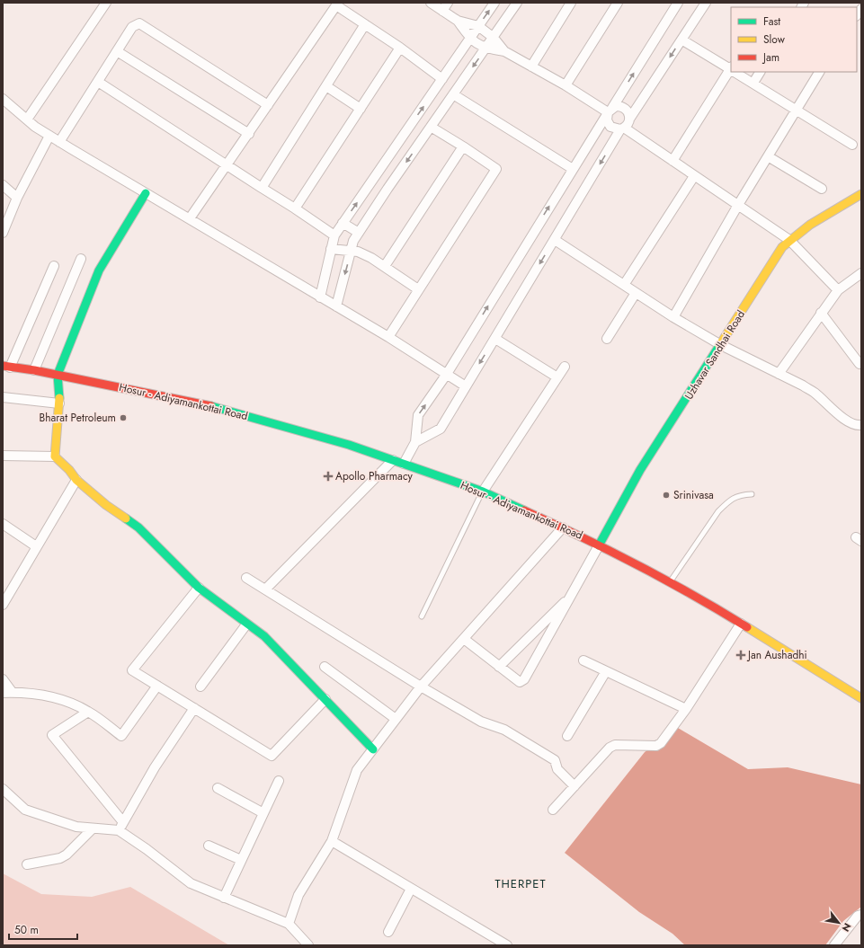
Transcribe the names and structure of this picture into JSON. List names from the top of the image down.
{
  "streets": {
    "main road": ["Uzhavar Sandhai Road", "Hosur - Adiyamankottai Road"]
  },
  "crossings": [
    ["Uzhavar Sandhai Road", "Hosur - Adiyamankottai Road"]
  ],
  "districts": ["THERPET"],
  "places": {
    "other": ["Bharat Petroleum", "Srinivasa"],
    "health": ["Apollo Pharmacy", "Jan Aushadhi"]
  },
  "legend": ["Fast", "Slow", "Jam"],
  "scale_bar": "50 m",
  "north": "bottom right"
}
